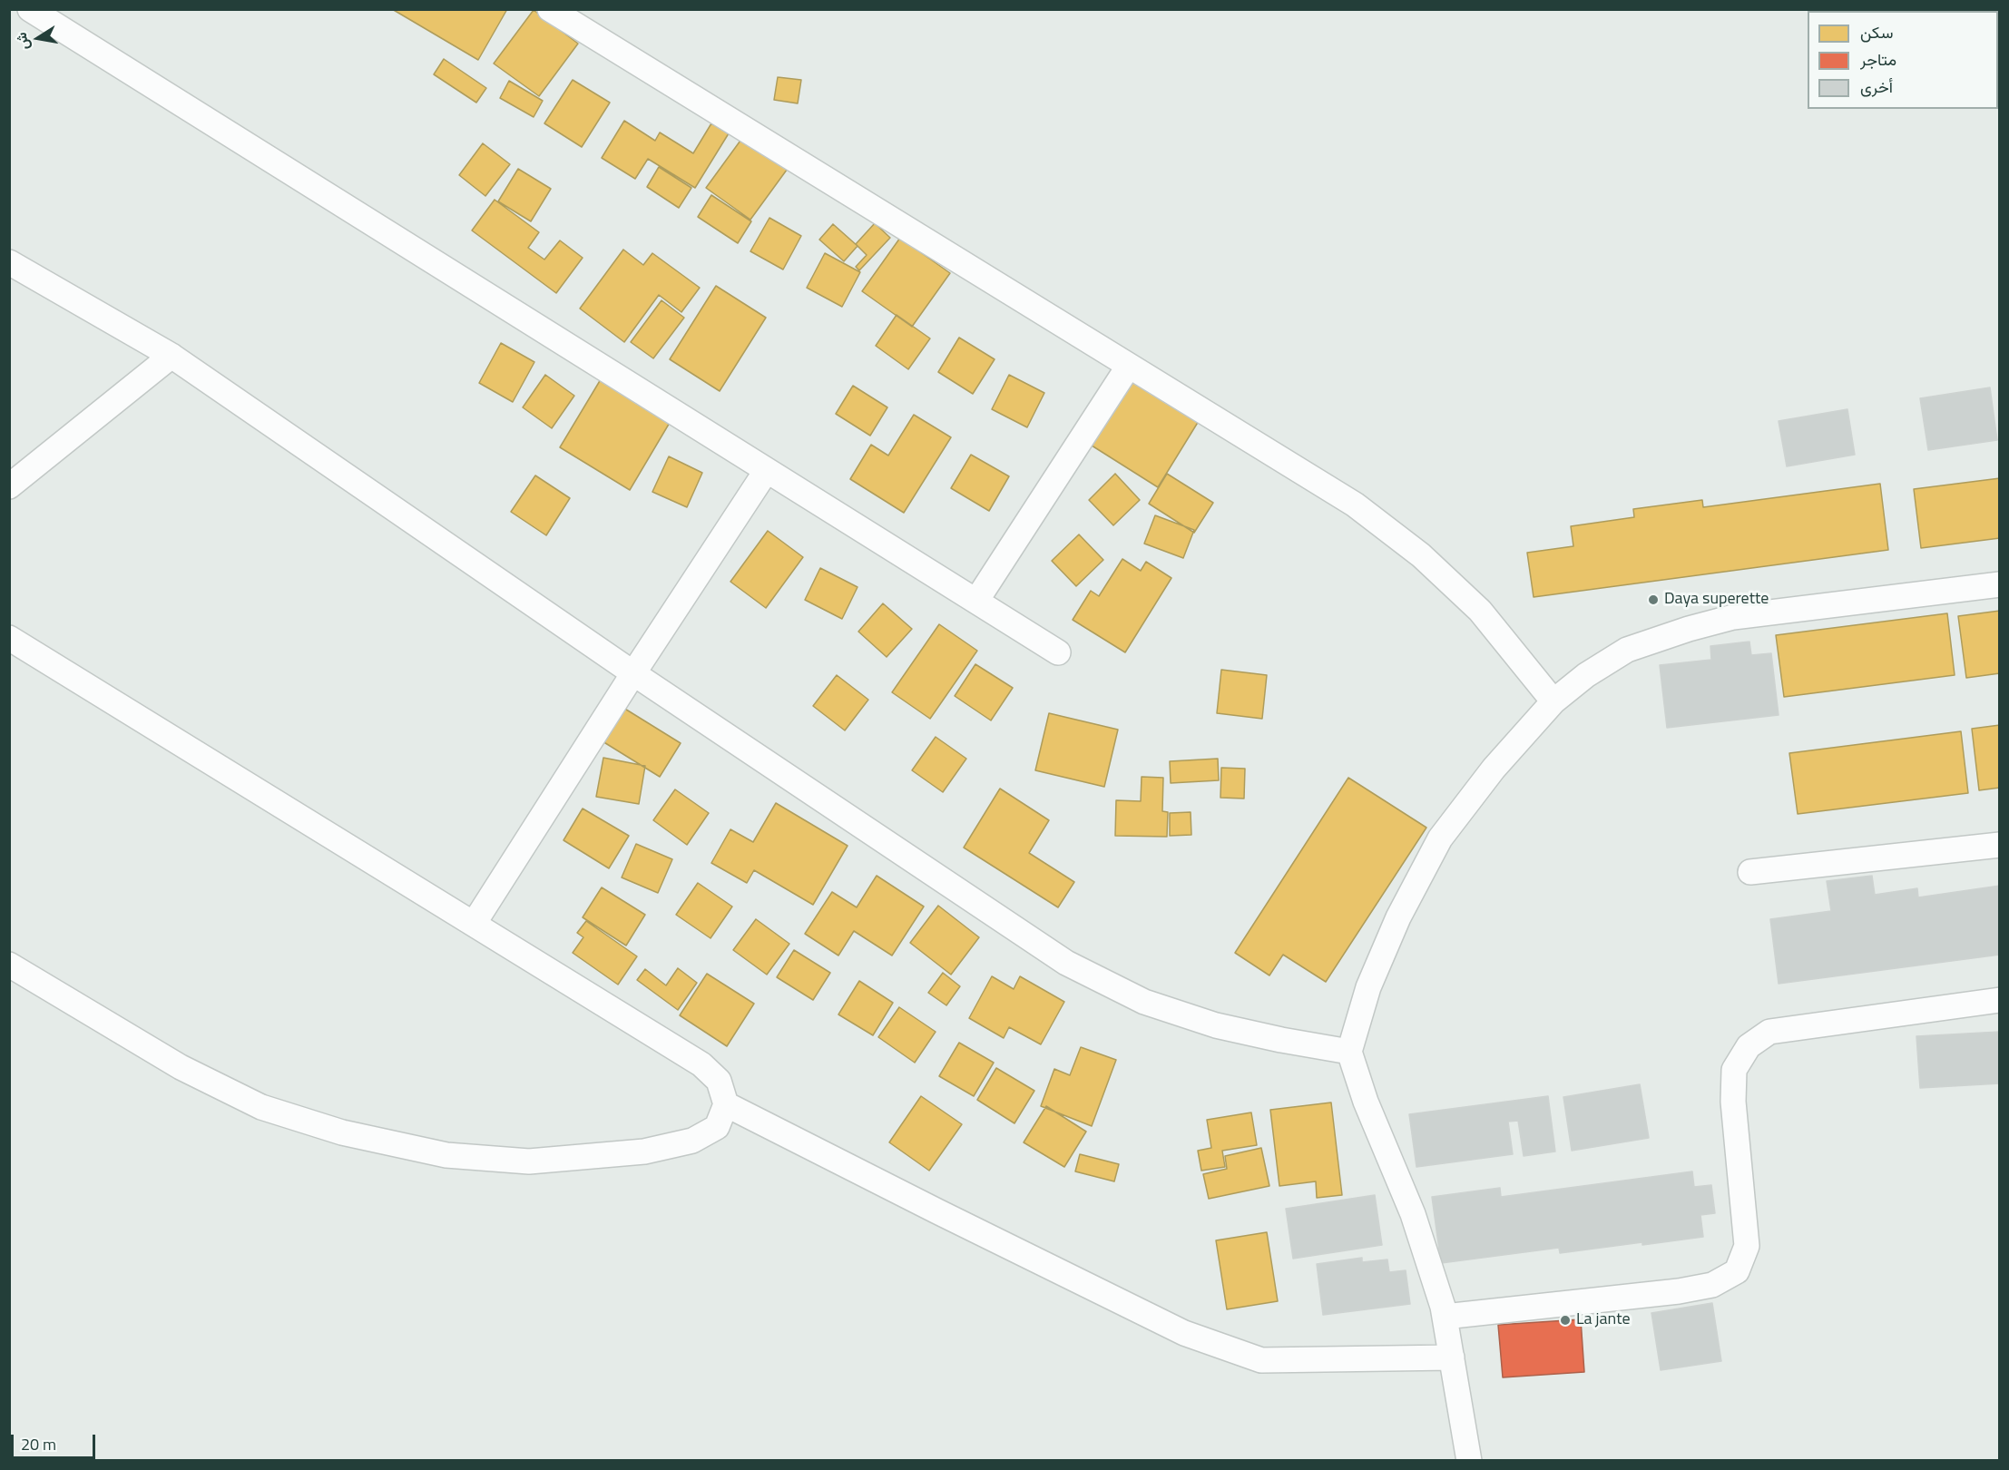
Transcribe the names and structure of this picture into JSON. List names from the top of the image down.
{
  "places": ["Daya superette", "La jante"],
  "legend": ["سكن", "متاجر", "أخرى"],
  "scale_bar": "20 m",
  "north": "left"
}
